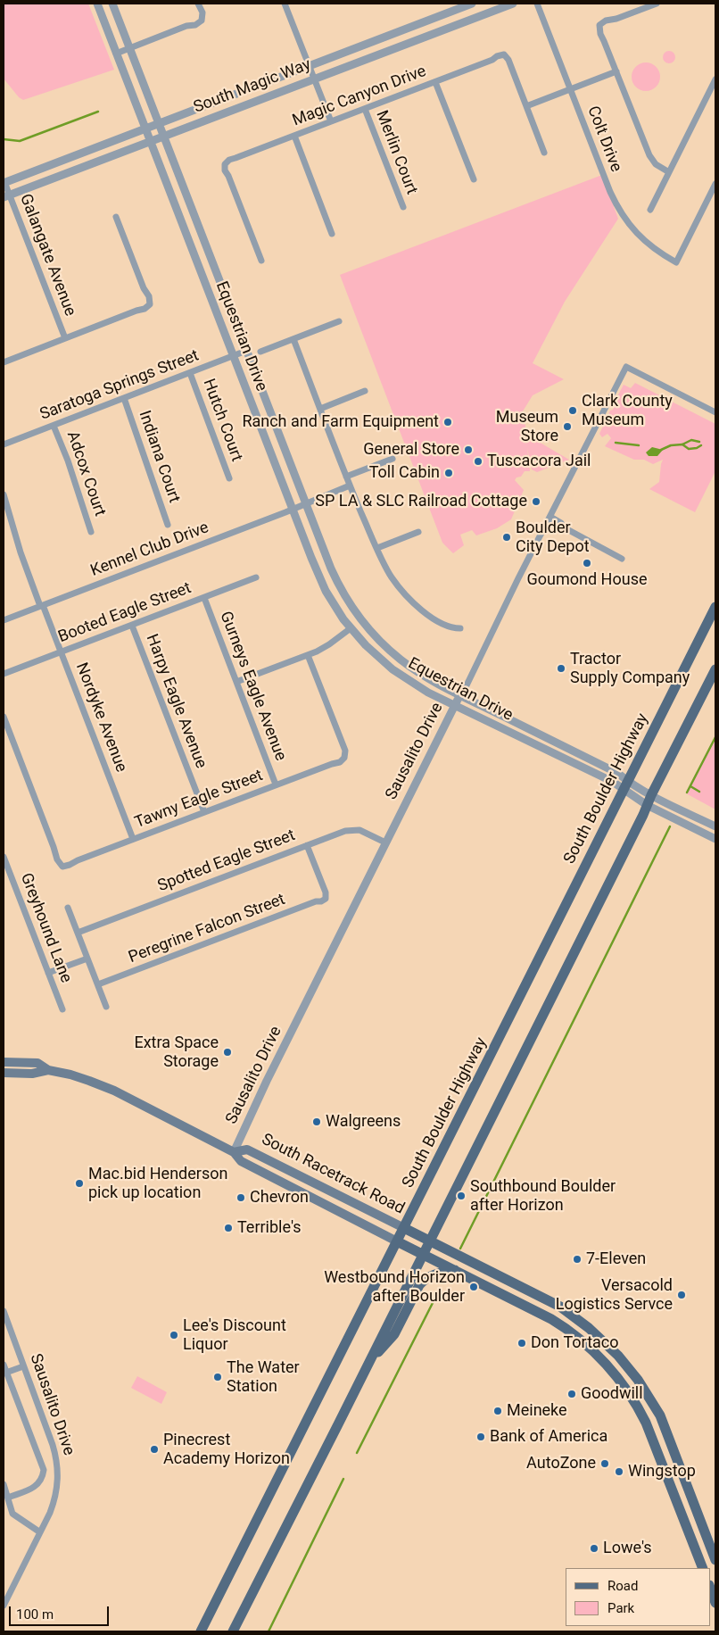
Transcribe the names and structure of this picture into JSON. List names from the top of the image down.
{
  "streets": {
    "main road": ["South Boulder Highway", "South Racetrack Road"],
    "street": [
      "South Magic Way",
      "Magic Canyon Drive",
      "Colt Drive",
      "Merlin Court",
      "Galangate Avenue",
      "Equestrian Drive",
      "Saratoga Springs Street",
      "Hutch Court",
      "Indiana Court",
      "Adcox Court",
      "Kennel Club Drive",
      "Booted Eagle Street",
      "Gurneys Eagle Avenue",
      "Harpy Eagle Avenue",
      "Nordyke Avenue",
      "Sausalito Drive",
      "Tawny Eagle Street",
      "Spotted Eagle Street",
      "Greyhound Lane",
      "Peregrine Falcon Street"
    ]
  },
  "crossings": [
    ["South Magic Way", "Galangate Avenue"],
    ["South Magic Way", "Equestrian Drive"],
    ["Magic Canyon Drive", "Merlin Court"],
    ["Equestrian Drive", "Saratoga Springs Street"],
    ["Equestrian Drive", "Kennel Club Drive"],
    ["Equestrian Drive", "Sausalito Drive"],
    ["Equestrian Drive", "South Boulder Highway"],
    ["Saratoga Springs Street", "Hutch Court"],
    ["Saratoga Springs Street", "Indiana Court"],
    ["Saratoga Springs Street", "Adcox Court"],
    ["Kennel Club Drive", "Nordyke Avenue"],
    ["Booted Eagle Street", "Gurneys Eagle Avenue"],
    ["Booted Eagle Street", "Harpy Eagle Avenue"],
    ["Booted Eagle Street", "Nordyke Avenue"],
    ["Gurneys Eagle Avenue", "Tawny Eagle Street"],
    ["Harpy Eagle Avenue", "Tawny Eagle Street"],
    ["Nordyke Avenue", "Tawny Eagle Street"],
    ["Sausalito Drive", "Spotted Eagle Street"],
    ["Sausalito Drive", "South Racetrack Road"],
    ["South Boulder Highway", "South Racetrack Road"],
    ["Spotted Eagle Street", "Peregrine Falcon Street"]
  ],
  "places": [
    "Clark County Museum",
    "Ranch and Farm Equipment",
    "Museum Store",
    "General Store",
    "Tuscacora Jail",
    "Toll Cabin",
    "SP LA & SLC Railroad Cottage",
    "Boulder City Depot",
    "Goumond House",
    "Tractor Supply Company",
    "Extra Space Storage",
    "Walgreens",
    "Mac.bid Henderson pick up location",
    "Southbound Boulder after Horizon",
    "Chevron",
    "Terrible's",
    "7-Eleven",
    "Westbound Horizon after Boulder",
    "Versacold Logistics Servce",
    "Lee's Discount Liquor",
    "Don Tortaco",
    "The Water Station",
    "Goodwill",
    "Meineke",
    "Bank of America",
    "Pinecrest Academy Horizon",
    "AutoZone",
    "Wingstop",
    "Lowe's"
  ],
  "legend": ["Road", "Park"],
  "scale_bar": "100 m"
}
